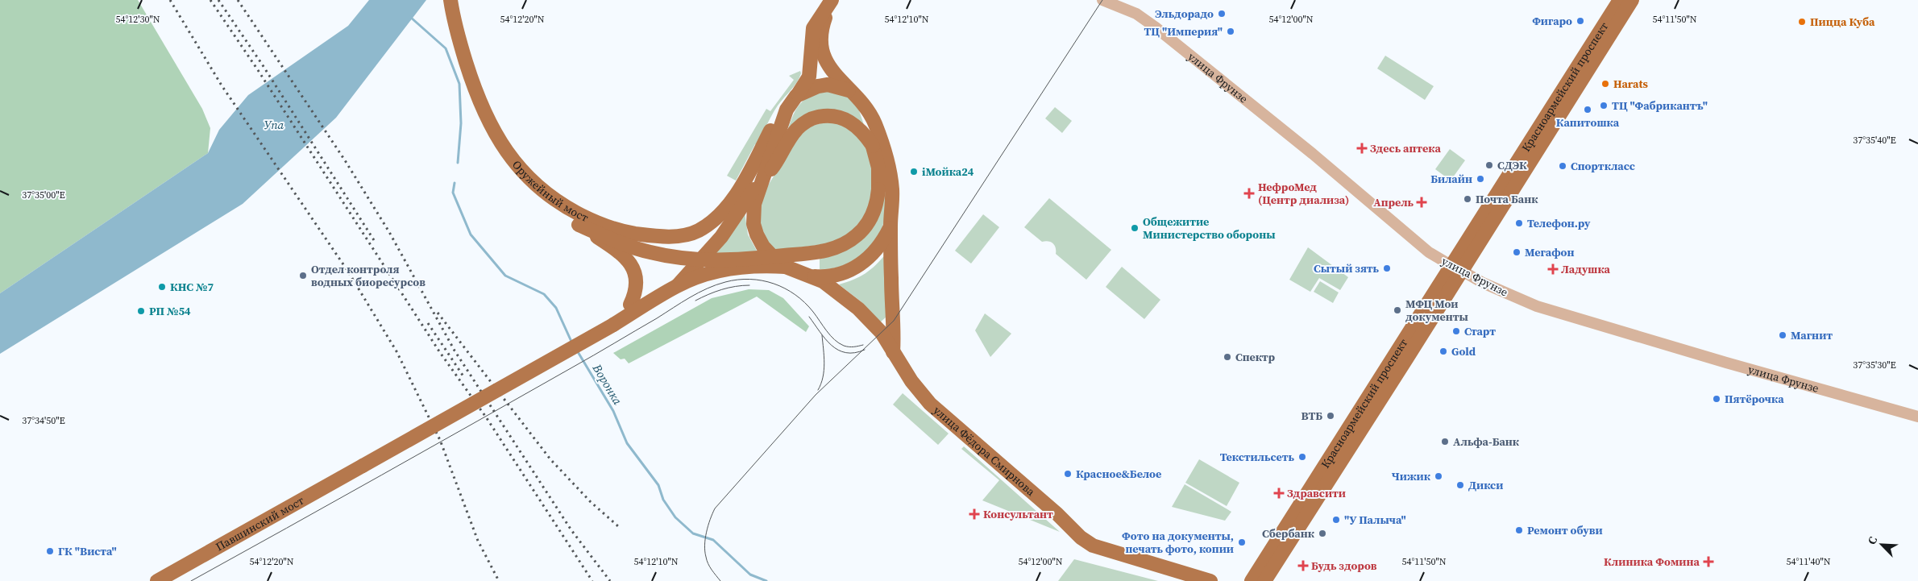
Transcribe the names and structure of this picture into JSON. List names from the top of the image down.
{
  "streets": {
    "main road": [
      "Красноармейский проспект",
      "Оружейный мост",
      "улица Фёдора Смирнова",
      "Павшинский мост"
    ],
    "street": ["улица Фрунзе"]
  },
  "crossings": [
    ["улица Фрунзе", "Красноармейский проспект"]
  ],
  "water": ["Упа", "Воронка"],
  "places": {
    "other": [
      "Эльдорадо",
      "Фигаро",
      "Пицца Куба",
      "ТЦ \"Империя\"",
      "Harats",
      "ТЦ \"Фабрикантъ\"",
      "Капитошка",
      "СДЭК",
      "Спорткласс",
      "iМойка24",
      "Билайн",
      "Почта Банк",
      "Телефон.ру",
      "Общежитие Министерство обороны",
      "Мегафон",
      "Сытый зять",
      "Отдел контроля водных биоресурсов",
      "КНС №7",
      "МФЦ Мои документы",
      "РП №54",
      "Старт",
      "Магнит",
      "Gold",
      "Спектр",
      "Пятёрочка",
      "ВТБ",
      "Альфа-Банк",
      "Текстильсеть",
      "Красное&Белое",
      "Чижик",
      "Дикси",
      "\"У Палыча\"",
      "Ремонт обуви",
      "Сбербанк",
      "Фото на документы, печать фото, копии",
      "ГК \"Виста\""
    ],
    "health": [
      "Здесь аптека",
      "НефроМед (Центр диализа)",
      "Апрель",
      "Ладушка",
      "Здравсити",
      "Консультант",
      "Клиника Фомина",
      "Будь здоров"
    ]
  },
  "north": "top left",
  "coordinates": [
    "54°12'30\"N",
    "54°12'20\"N",
    "54°12'10\"N",
    "54°12'00\"N",
    "54°11'50\"N",
    "37°35'40\"E",
    "37°35'00\"E",
    "37°35'30\"E",
    "37°34'50\"E",
    "54°11'40\"N"
  ]
}
